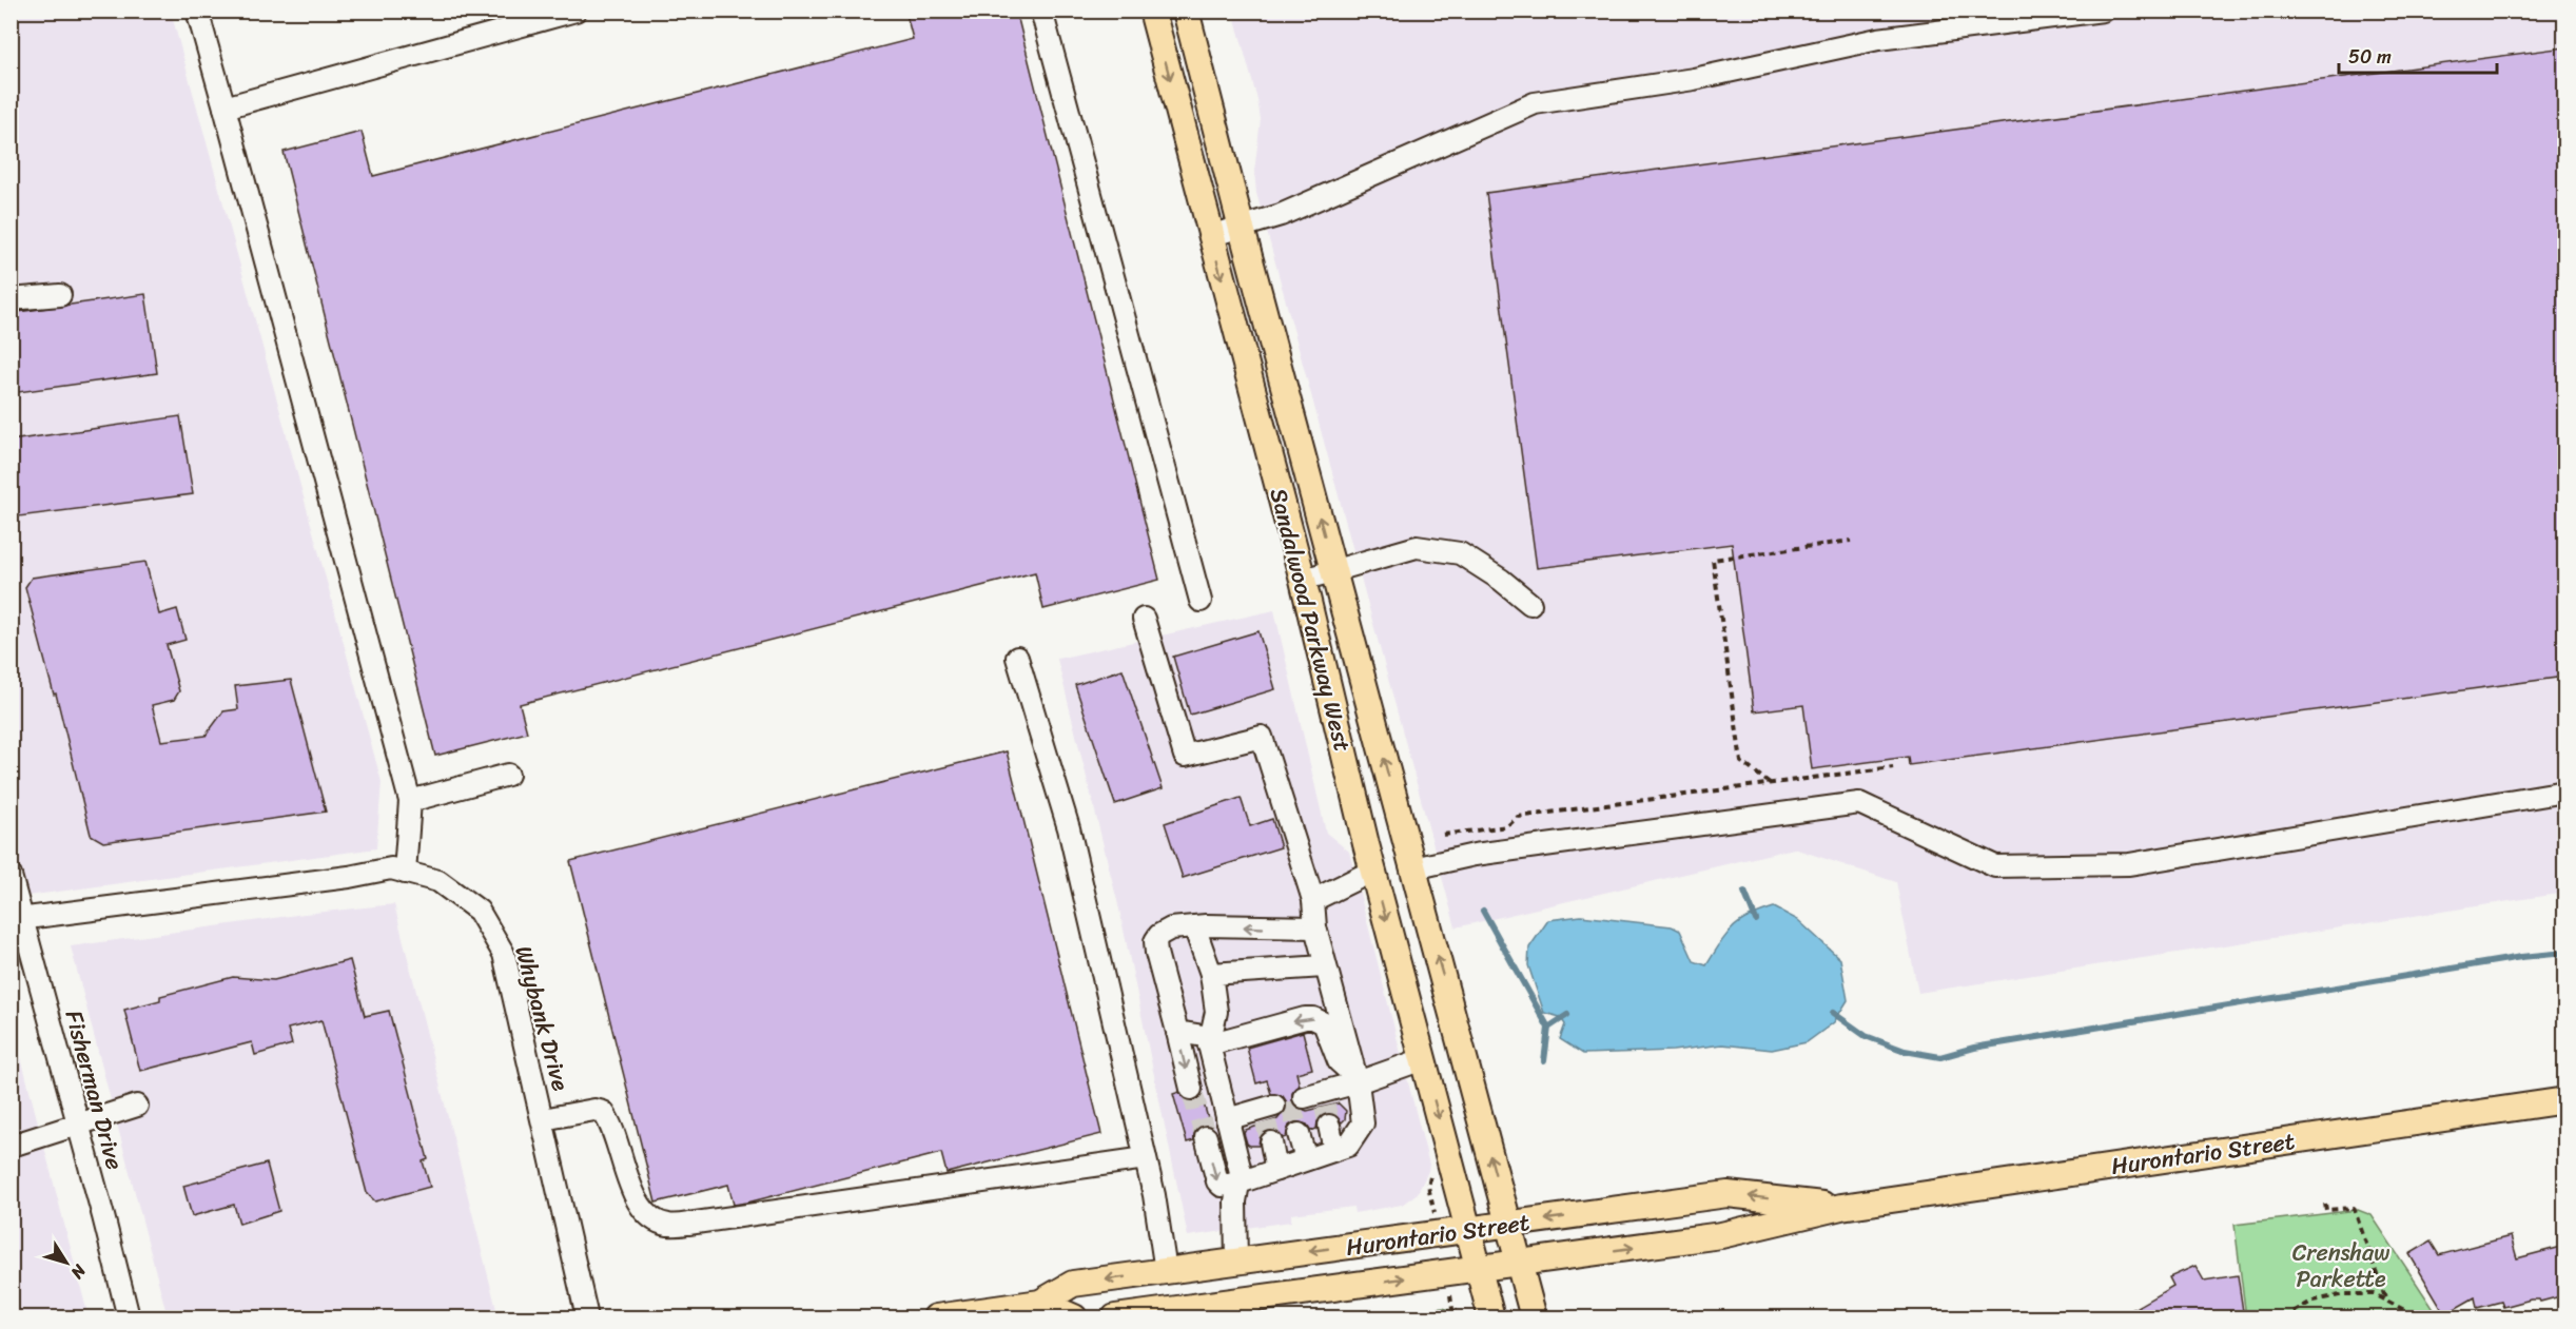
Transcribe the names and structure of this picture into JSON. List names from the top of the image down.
{
  "streets": {
    "main road": ["Sandalwood Parkway West", "Hurontario Street"],
    "street": ["Whybank Drive", "Fisherman Drive"]
  },
  "crossings": [
    ["Sandalwood Parkway West", "Hurontario Street"],
    ["Whybank Drive", "Fisherman Drive"]
  ],
  "parks": ["Crenshaw Parkette"],
  "scale_bar": "50 m",
  "north": "bottom right"
}
